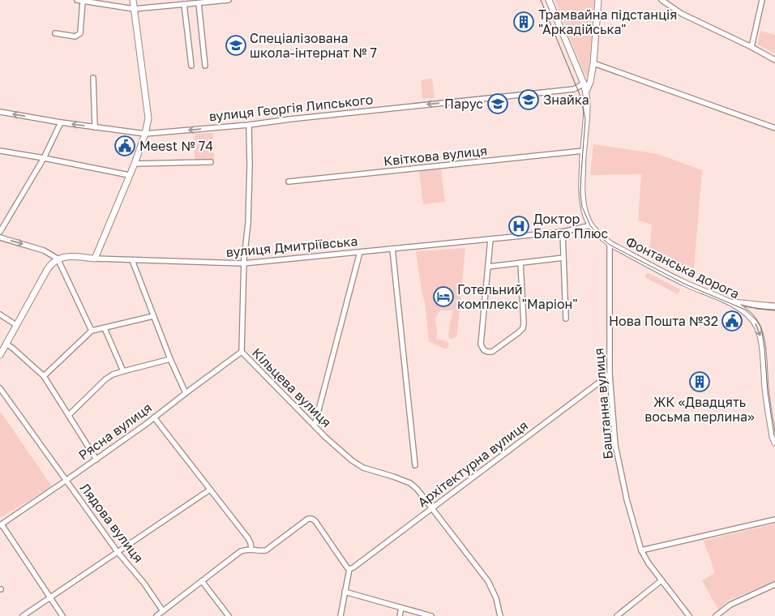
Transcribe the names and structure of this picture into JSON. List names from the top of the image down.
{
  "streets": {
    "main road": ["вулиця Дмитріївська", "Фонтанська дорога"],
    "street": [
      "вулиця Георгія Липського",
      "Квіткова вулиця",
      "Кільцева вулиця",
      "Баштанна вулиця",
      "Рясна вулиця",
      "Архітектурна вулиця",
      "Лядова вулиця"
    ]
  },
  "crossings": [
    ["вулиця Георгія Липського", "Фонтанська дорога"],
    ["вулиця Георгія Липського", "Кільцева вулиця"],
    ["Квіткова вулиця", "Фонтанська дорога"],
    ["вулиця Дмитріївська", "Фонтанська дорога"],
    ["вулиця Дмитріївська", "Кільцева вулиця"],
    ["Фонтанська дорога", "Баштанна вулиця"],
    ["Кільцева вулиця", "Рясна вулиця"],
    ["Кільцева вулиця", "Архітектурна вулиця"],
    ["Баштанна вулиця", "Архітектурна вулиця"],
    ["Рясна вулиця", "Лядова вулиця"]
  ],
  "one_way": ["вулиця Георгія Липського"],
  "places": {
    "building": ["Трамвайна підстанція \"Аркадійська\"", "ЖК «Двадцять восьма перлина»"],
    "school or university": ["Спеціалізована школа-інтернат № 7", "Знайка", "Парус"],
    "public building": ["Meest № 74", "Нова Пошта №32"],
    "hospital": ["Доктор Благо Плюс"],
    "hotel": ["Готельний комплекс \"Маріон\""]
  }
}
